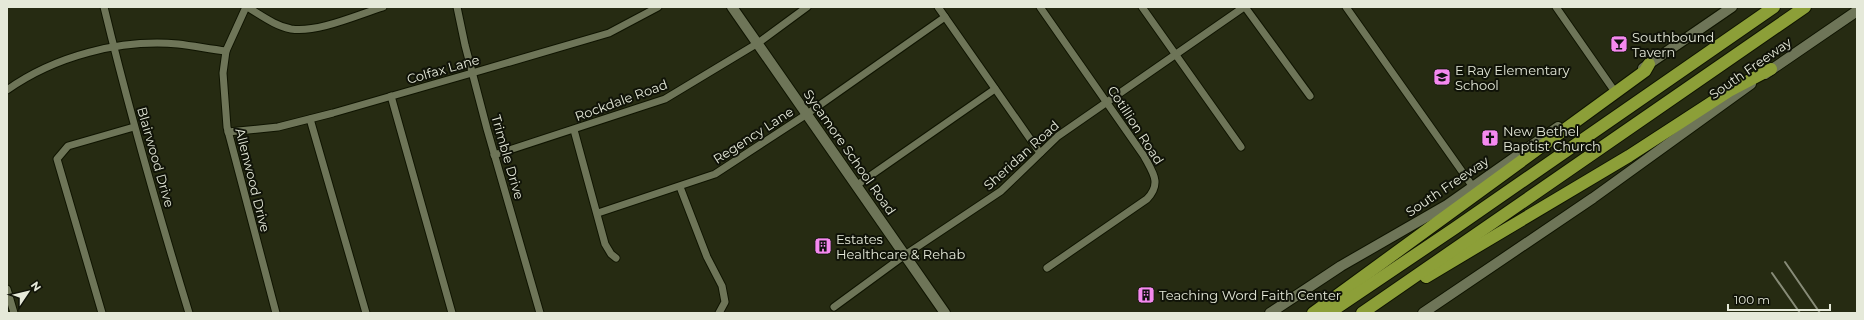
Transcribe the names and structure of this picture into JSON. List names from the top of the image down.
{
  "streets": {
    "highway": ["South Freeway"],
    "main road": ["Sycamore School Road"],
    "street": [
      "Colfax Lane",
      "Rockdale Road",
      "Cotillion Road",
      "Regency Lane",
      "Sheridan Road",
      "Blairwood Drive",
      "Trimble Drive",
      "Allenwood Drive"
    ]
  },
  "crossings": [
    ["Colfax Lane", "Trimble Drive"],
    ["Colfax Lane", "Allenwood Drive"],
    ["Rockdale Road", "Sycamore School Road"],
    ["Rockdale Road", "Trimble Drive"],
    ["Cotillion Road", "Sheridan Road"],
    ["Regency Lane", "Sycamore School Road"],
    ["Sycamore School Road", "Sheridan Road"]
  ],
  "places": {
    "bar": ["Southbound Tavern"],
    "school or university": ["E Ray Elementary School"],
    "church": ["New Bethel Baptist Church"],
    "building": ["Estates Healthcare & Rehab", "Teaching Word Faith Center"]
  },
  "scale_bar": "100 m",
  "north": "top right"
}
